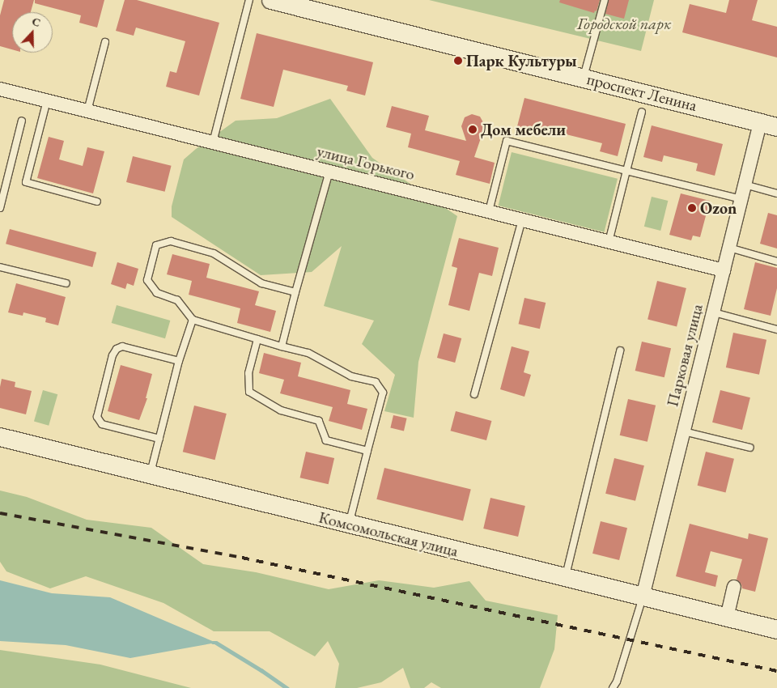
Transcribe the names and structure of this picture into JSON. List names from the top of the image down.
{
  "streets": {
    "street": [
      "проспект Ленина",
      "улица Горького",
      "Парковая улица",
      "Комсомольская улица"
    ]
  },
  "crossings": [
    ["проспект Ленина", "Парковая улица"],
    ["улица Горького", "Парковая улица"],
    ["Парковая улица", "Комсомольская улица"]
  ],
  "parks": ["Городской парк"],
  "places": ["Парк Культуры", "Дом мебели", "Ozon"],
  "north": "top"
}
